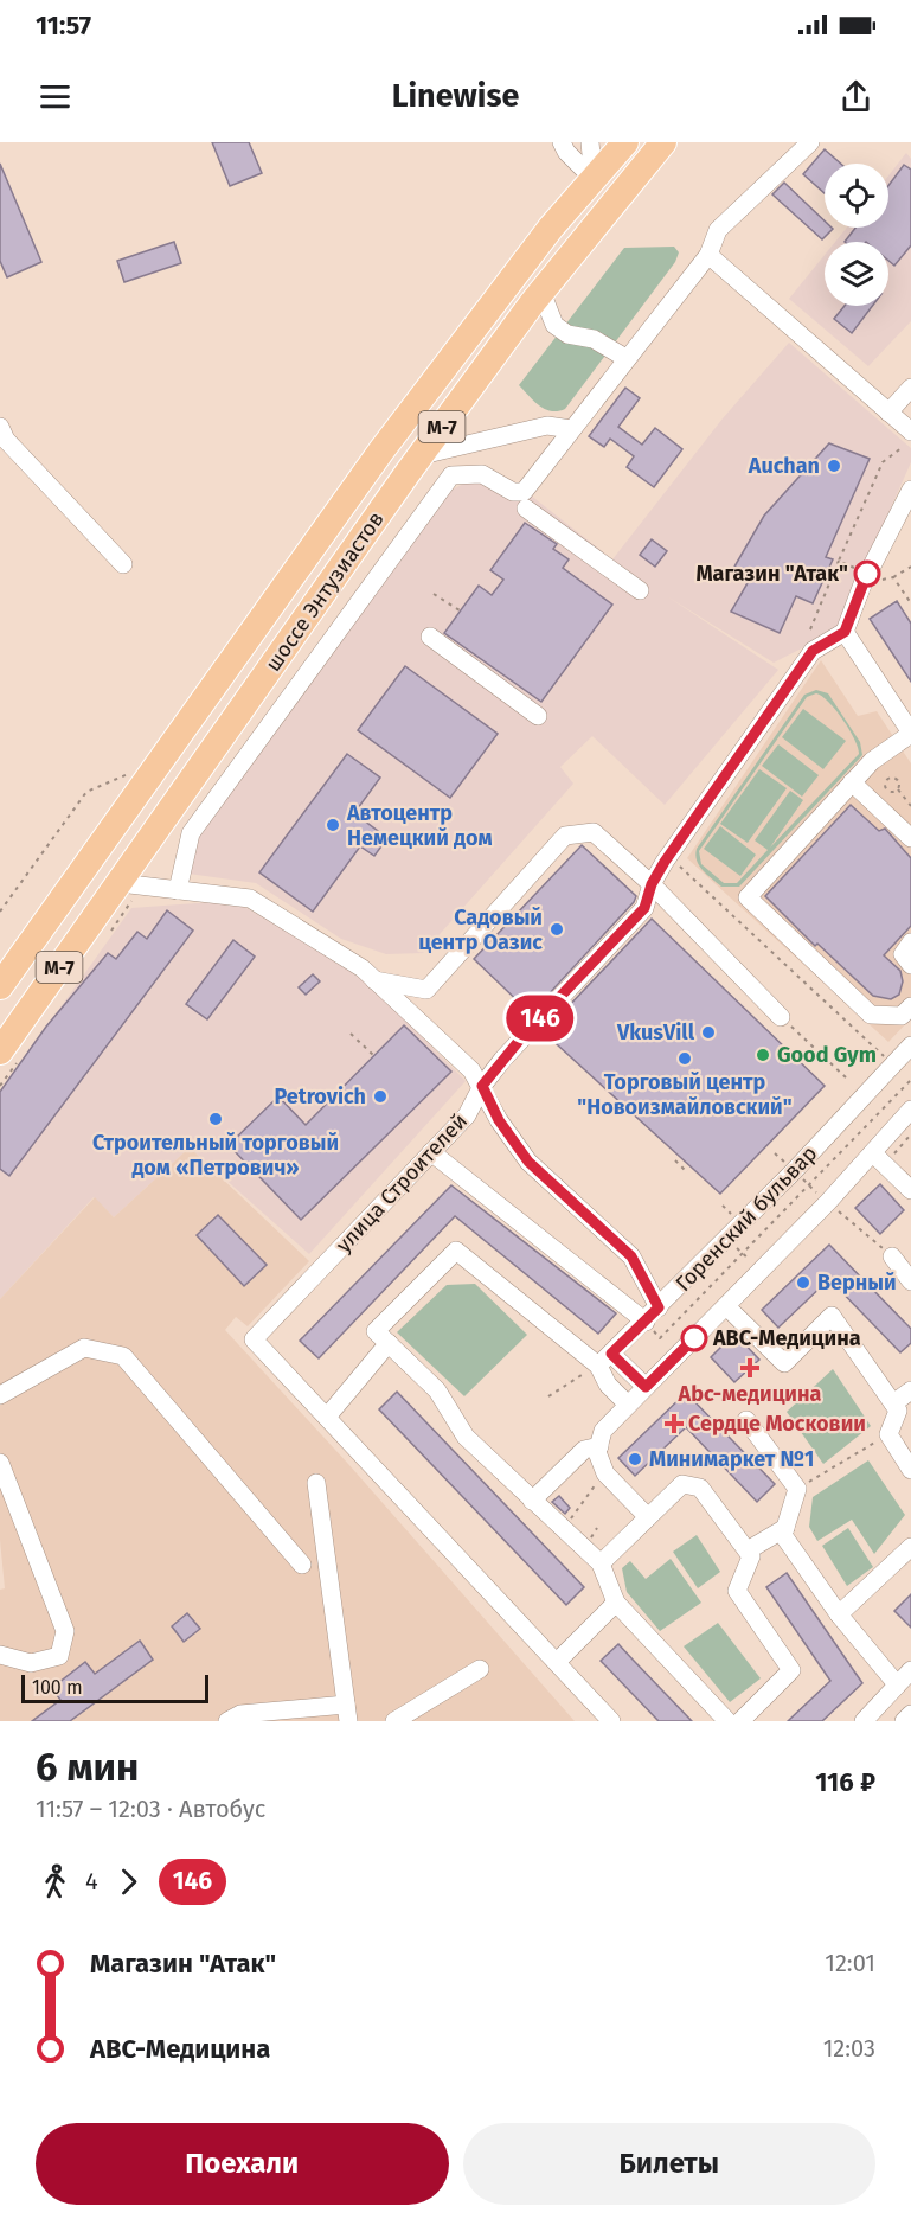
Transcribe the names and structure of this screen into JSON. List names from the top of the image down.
{
  "streets": {
    "highway": ["М-7", "шоссе Энтузиастов"],
    "street": ["улица Строителей", "Горенский бульвар"]
  },
  "places": {
    "other": [
      "Auchan",
      "Магазин \"Атак\"",
      "Автоцентр Немецкий дом",
      "Садовый центр Оазис",
      "VkusVill",
      "Good Gym",
      "Торговый центр \"Новоизмайловский\"",
      "Petrovich",
      "Строительный торговый дом «Петрович»",
      "Верный",
      "АВС-Медицина",
      "Минимаркет №1"
    ],
    "health": ["Abc-медицина", "Сердце Московии"]
  },
  "lines": ["bus line 146"],
  "scale_bar": "100 m",
  "page": {
    "status": "11:57",
    "header": "Linewise",
    "on_map": "146",
    "scale": "100 m",
    "heading": ["6 мин", "11:57 – 12:03 · Автобус", "116 ₽"],
    "legs": ["4", "146"],
    "list": [
      {
        "name": "Магазин \"Атак\"",
        "value": "12:01"
      },
      {
        "name": "АВС-Медицина",
        "value": "12:03"
      }
    ],
    "buttons": ["Поехали", "Билеты"]
  }
}
